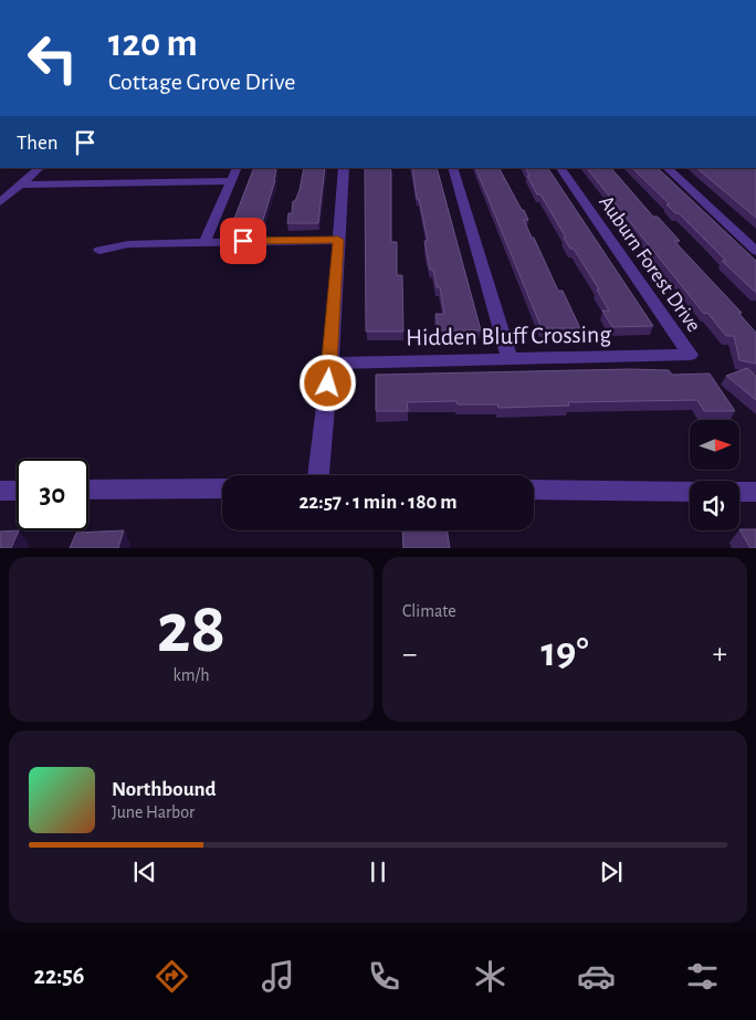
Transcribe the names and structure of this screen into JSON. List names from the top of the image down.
{
  "streets": {
    "street": ["Auburn Forest Drive", "Hidden Bluff Crossing"]
  },
  "crossings": [
    ["Auburn Forest Drive", "Hidden Bluff Crossing"]
  ],
  "north": "right",
  "page": {
    "turn": ["120 m", "Cottage Grove Drive"],
    "then": "Then",
    "limit": "30",
    "trip": "22:57 · 1 min · 180 m",
    "tile": [
      ["28", "km/h"],
      "Climate"
    ],
    "heat": ["−", "19°", "+"],
    "song": ["Northbound", "June Harbor"],
    "tabs": "22:56"
  }
}
